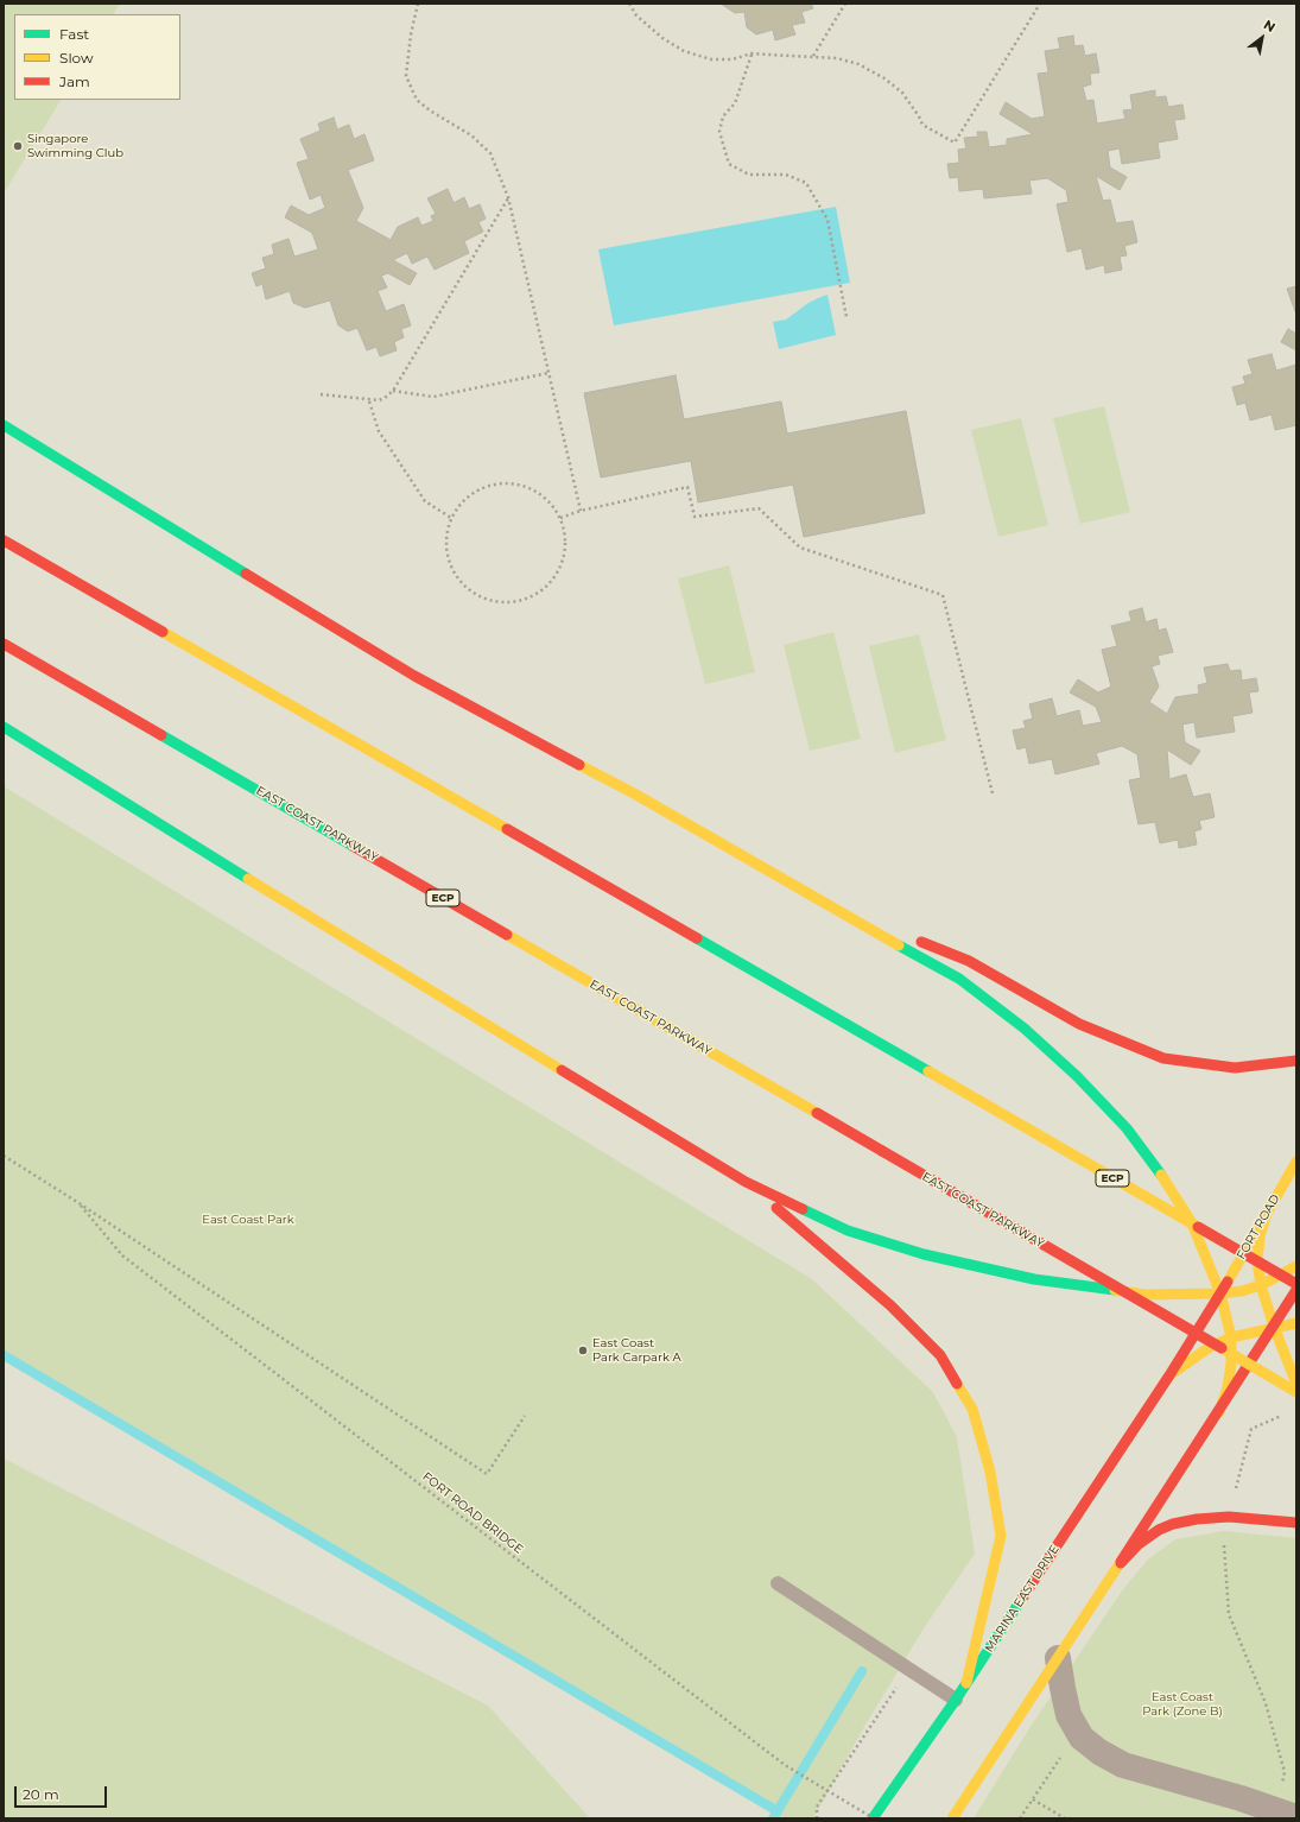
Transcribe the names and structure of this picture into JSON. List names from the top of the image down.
{
  "streets": {
    "main road": [
      "EAST COAST PARKWAY",
      "ECP",
      "FORT ROAD",
      "MARINA EAST DRIVE"
    ],
    "path": ["FORT ROAD BRIDGE"]
  },
  "crossings": [
    ["FORT ROAD", "MARINA EAST DRIVE"],
    ["FORT ROAD BRIDGE", "MARINA EAST DRIVE"]
  ],
  "parks": ["East Coast Park", "East Coast Park (Zone B)"],
  "places": ["Singapore Swimming Club", "East Coast Park Carpark A"],
  "legend": ["Fast", "Slow", "Jam"],
  "scale_bar": "20 m",
  "north": "top right"
}
